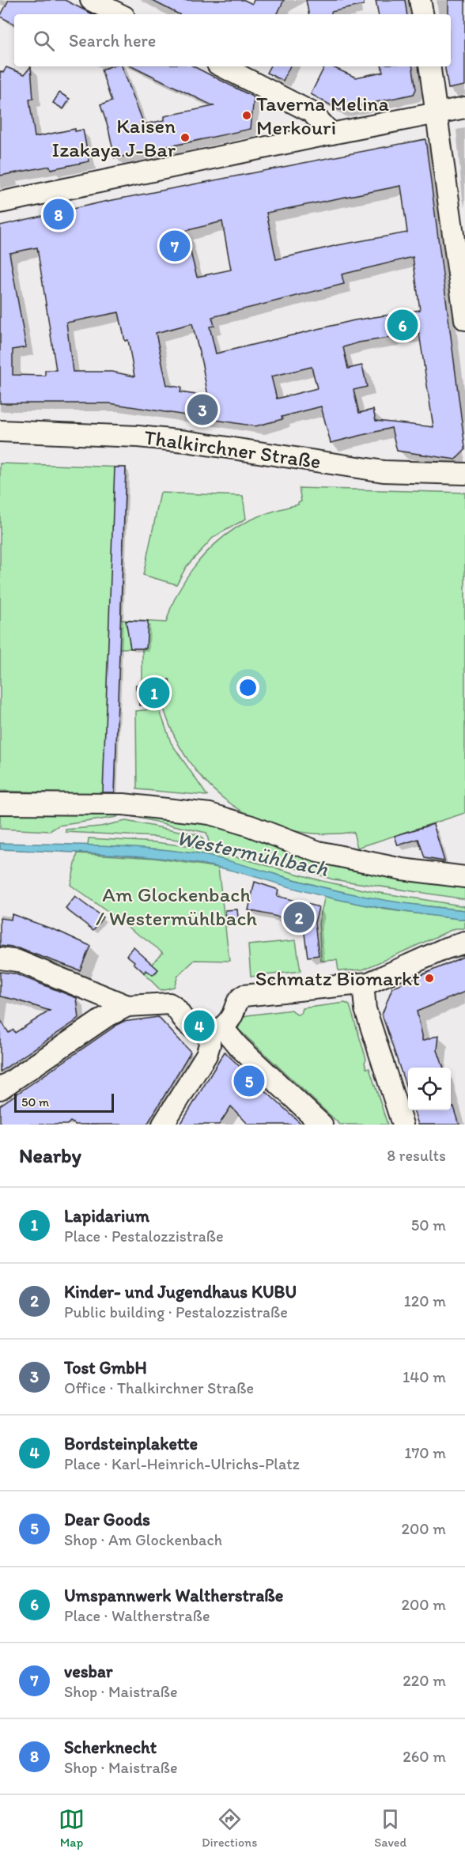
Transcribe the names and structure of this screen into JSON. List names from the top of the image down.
{
  "streets": {
    "street": ["Thalkirchner Straße"]
  },
  "water": ["Westermühlbach"],
  "parks": ["Am Glockenbach / Westermühlbach"],
  "places": ["Taverna Melina Merkouri", "Kaisen Izakaya J-Bar", "Schmatz Biomarkt"],
  "scale_bar": "50 m",
  "page": {
    "search": "Search here",
    "pins": [
      "8",
      "7",
      "6",
      "3",
      "1",
      "2",
      "4",
      "5"
    ],
    "scale": "50 m",
    "heading": ["Nearby", "8 results"],
    "list": [
      {
        "mark": "1",
        "name": "Lapidarium",
        "note": "Place · Pestalozzistraße",
        "value": "50 m"
      },
      {
        "mark": "2",
        "name": "Kinder- und Jugendhaus KUBU",
        "note": "Public building · Pestalozzistraße",
        "value": "120 m"
      },
      {
        "mark": "3",
        "name": "Tost GmbH",
        "note": "Office · Thalkirchner Straße",
        "value": "140 m"
      },
      {
        "mark": "4",
        "name": "Bordsteinplakette",
        "note": "Place · Karl-Heinrich-Ulrichs-Platz",
        "value": "170 m"
      },
      {
        "mark": "5",
        "name": "Dear Goods",
        "note": "Shop · Am Glockenbach",
        "value": "200 m"
      },
      {
        "mark": "6",
        "name": "Umspannwerk Waltherstraße",
        "note": "Place · Waltherstraße",
        "value": "200 m"
      },
      {
        "mark": "7",
        "name": "vesbar",
        "note": "Shop · Maistraße",
        "value": "220 m"
      },
      {
        "mark": "8",
        "name": "Scherknecht",
        "note": "Shop · Maistraße",
        "value": "260 m"
      }
    ],
    "nav": ["Map", "Directions", "Saved"]
  }
}
